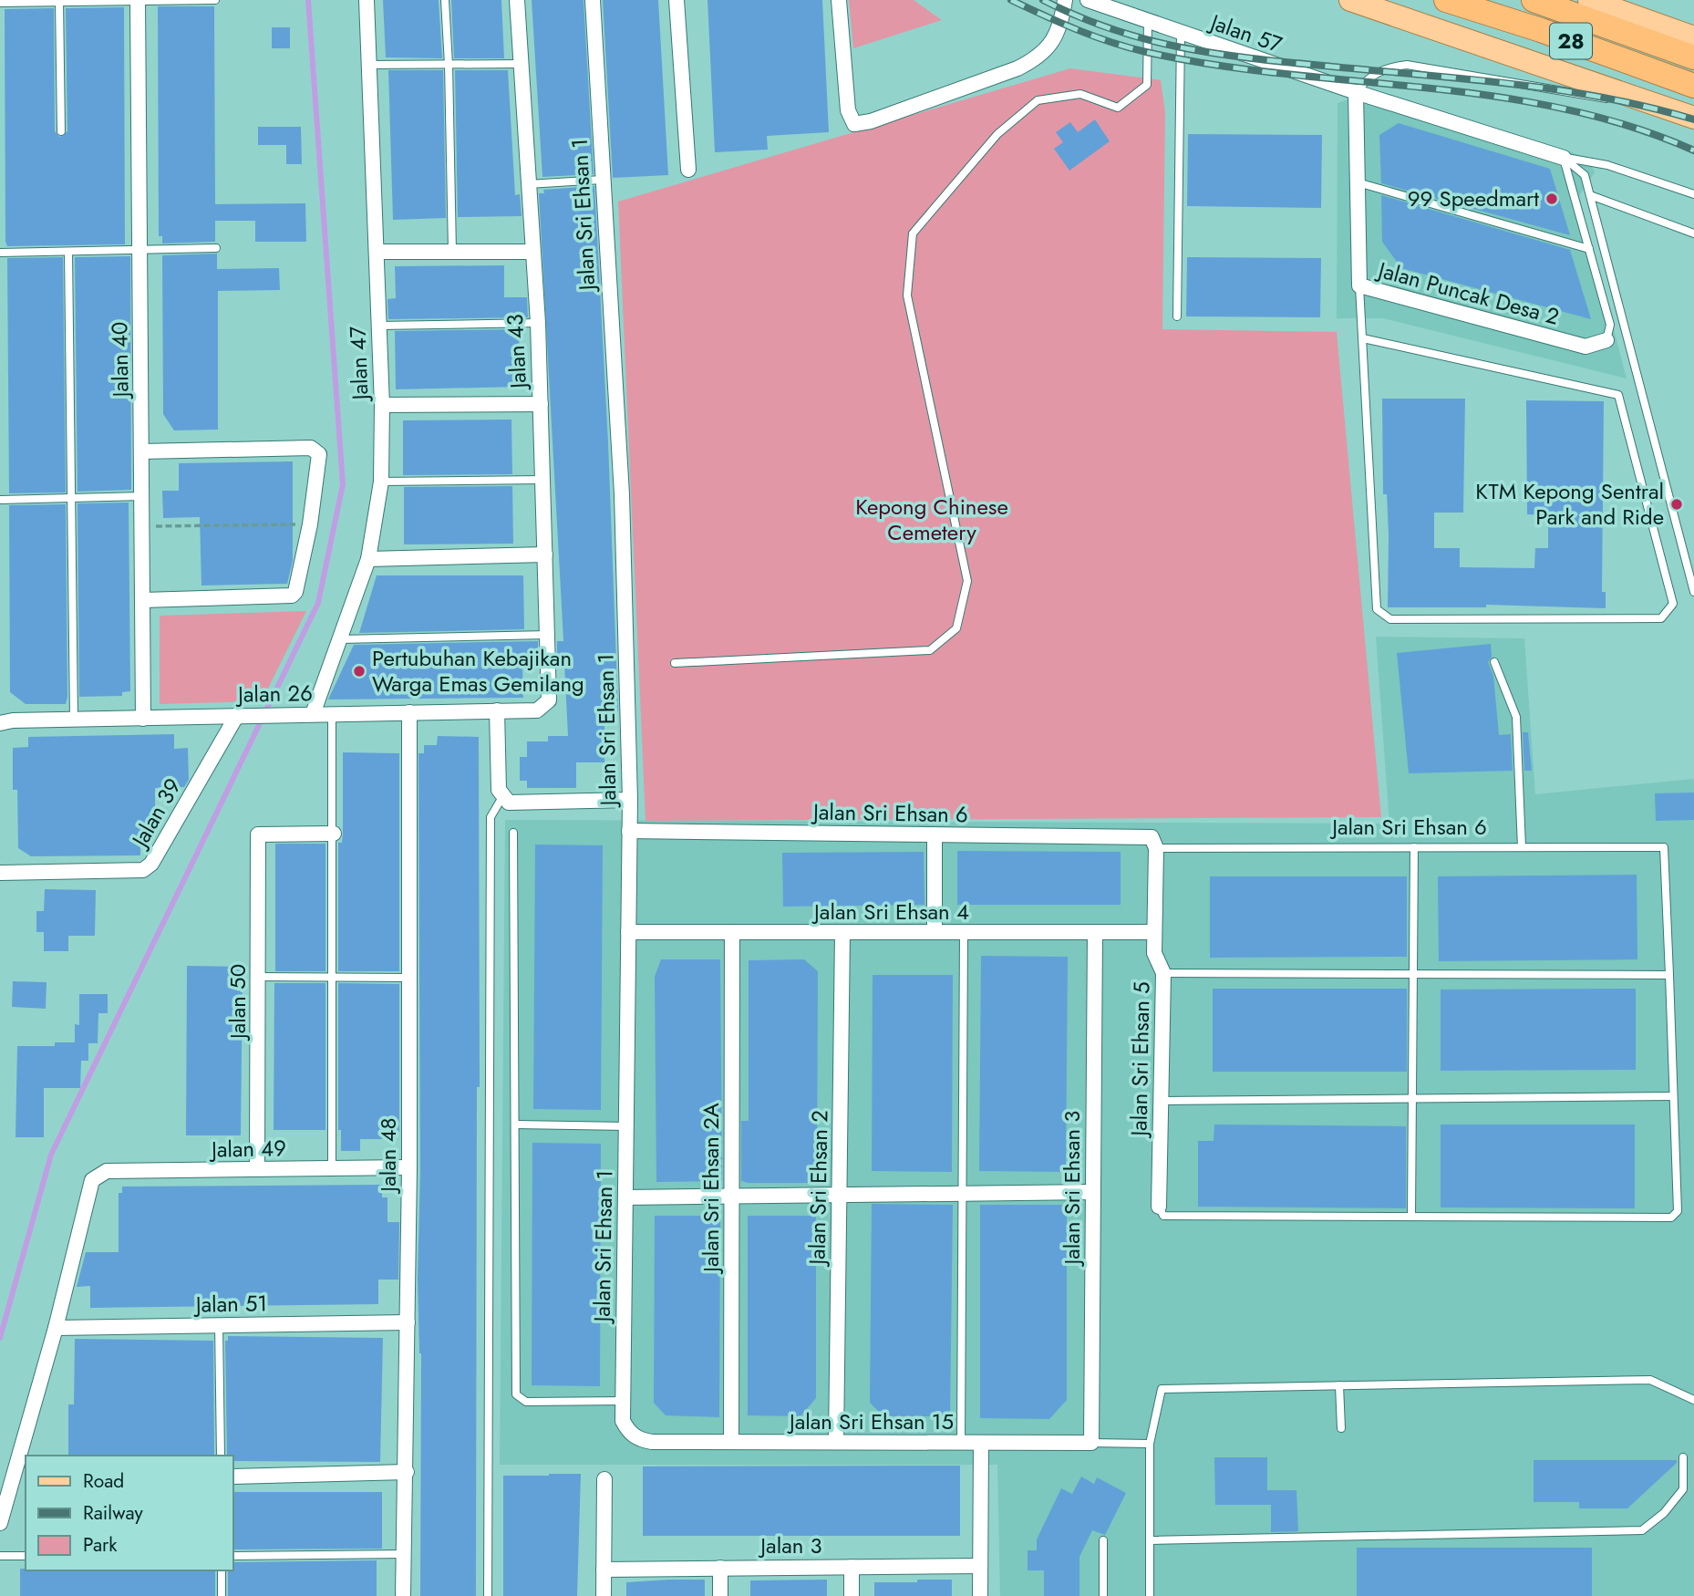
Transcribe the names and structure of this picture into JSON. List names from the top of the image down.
{
  "streets": {
    "highway": ["28"],
    "street": [
      "Jalan 57",
      "Jalan Sri Ehsan 1",
      "Jalan Puncak Desa 2",
      "Jalan 43",
      "Jalan 40",
      "Jalan 47",
      "Jalan 26",
      "Jalan 39",
      "Jalan Sri Ehsan 6",
      "Jalan Sri Ehsan 4",
      "Jalan 50",
      "Jalan Sri Ehsan 5",
      "Jalan 49",
      "Jalan 48",
      "Jalan Sri Ehsan 2A",
      "Jalan Sri Ehsan 2",
      "Jalan Sri Ehsan 3",
      "Jalan 51",
      "Jalan Sri Ehsan 15",
      "Jalan 3"
    ]
  },
  "crossings": [
    ["Jalan 57", "Jalan Puncak Desa 2"],
    ["Jalan Sri Ehsan 1", "Jalan Sri Ehsan 6"],
    ["Jalan Sri Ehsan 1", "Jalan Sri Ehsan 4"],
    ["Jalan Sri Ehsan 1", "Jalan Sri Ehsan 15"],
    ["Jalan 43", "Jalan 26"],
    ["Jalan 40", "Jalan 26"],
    ["Jalan 47", "Jalan 26"],
    ["Jalan 26", "Jalan 39"],
    ["Jalan 26", "Jalan 48"],
    ["Jalan Sri Ehsan 6", "Jalan Sri Ehsan 5"],
    ["Jalan Sri Ehsan 4", "Jalan Sri Ehsan 5"],
    ["Jalan Sri Ehsan 4", "Jalan Sri Ehsan 2A"],
    ["Jalan Sri Ehsan 4", "Jalan Sri Ehsan 2"],
    ["Jalan Sri Ehsan 4", "Jalan Sri Ehsan 3"],
    ["Jalan 50", "Jalan 49"],
    ["Jalan 49", "Jalan 48"],
    ["Jalan 49", "Jalan 51"],
    ["Jalan 48", "Jalan 51"],
    ["Jalan Sri Ehsan 2A", "Jalan Sri Ehsan 15"],
    ["Jalan Sri Ehsan 2", "Jalan Sri Ehsan 15"],
    ["Jalan Sri Ehsan 3", "Jalan Sri Ehsan 15"]
  ],
  "parks": ["Kepong Chinese Cemetery"],
  "places": ["99 Speedmart", "KTM Kepong Sentral Park and Ride", "Pertubuhan Kebajikan Warga Emas Gemilang"],
  "legend": ["Road", "Railway", "Park"]
}
